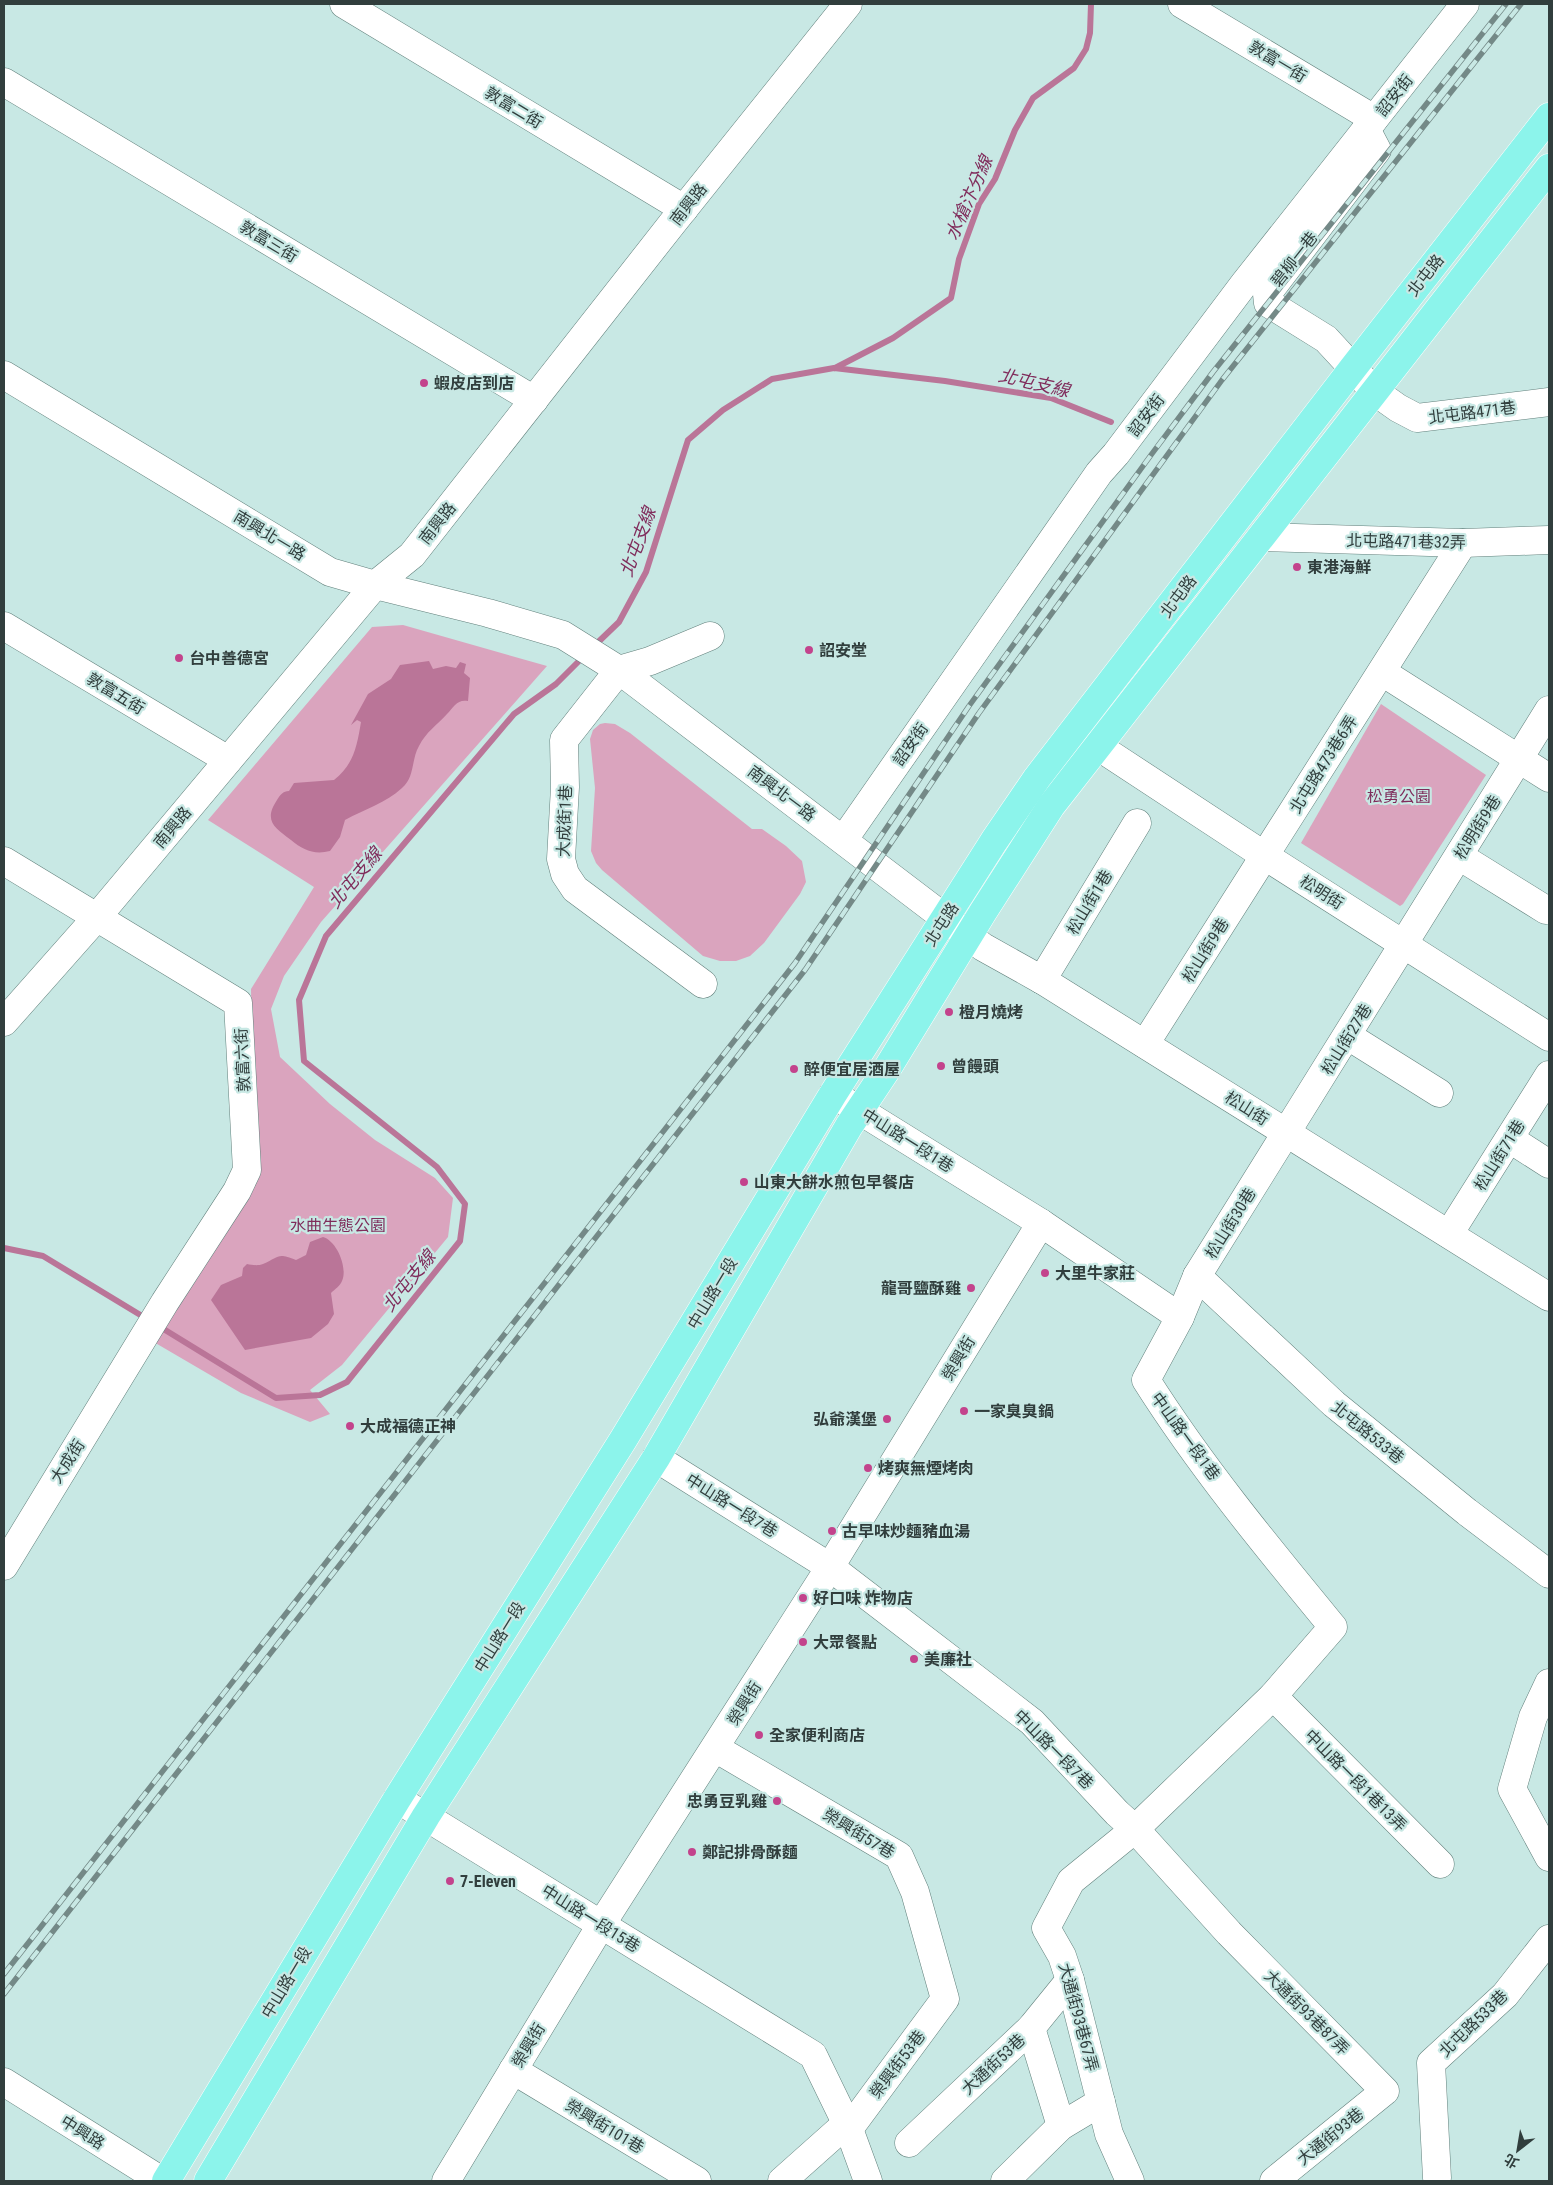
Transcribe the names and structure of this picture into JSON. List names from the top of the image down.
{
  "streets": {
    "main road": ["北屯路", "中山路一段"],
    "street": [
      "敦富一街",
      "詔安街",
      "敦富二街",
      "南興路",
      "敦富三街",
      "碧柳一巷",
      "北屯路471巷",
      "南興北一路",
      "北屯路471巷32弄",
      "敦富五街",
      "北屯路473巷6弄",
      "大成街1巷",
      "松明街9巷",
      "松明街",
      "松山街1巷",
      "松山街9巷",
      "松山街27巷",
      "敦富六街",
      "松山街",
      "中山路一段1巷",
      "松山街71巷",
      "松山街30巷",
      "榮興街",
      "北屯路533巷",
      "大成街",
      "中山路一段7巷",
      "中山路一段1巷13弄",
      "榮興街57巷",
      "中山路一段15巷",
      "大通街93巷87弄",
      "大通街93巷67弄",
      "榮興街53巷",
      "大通街53巷",
      "榮興街101巷",
      "中興路",
      "大通街93巷"
    ]
  },
  "crossings": [
    ["敦富一街", "詔安街"],
    ["敦富一街", "碧柳一巷"],
    ["詔安街", "碧柳一巷"],
    ["詔安街", "南興北一路"],
    ["敦富二街", "南興路"],
    ["南興路", "敦富三街"],
    ["南興路", "南興北一路"],
    ["南興路", "敦富五街"],
    ["南興路", "敦富六街"],
    ["碧柳一巷", "北屯路"],
    ["碧柳一巷", "北屯路471巷"],
    ["北屯路", "北屯路471巷"],
    ["北屯路", "南興北一路"],
    ["北屯路", "北屯路471巷32弄"],
    ["北屯路", "松明街"],
    ["北屯路", "松山街"],
    ["北屯路", "中山路一段1巷"],
    ["北屯路", "中山路一段"],
    ["南興北一路", "大成街1巷"],
    ["南興北一路", "松山街"],
    ["北屯路471巷32弄", "北屯路473巷6弄"],
    ["北屯路473巷6弄", "松明街"],
    ["北屯路473巷6弄", "松山街9巷"],
    ["松明街9巷", "松明街"],
    ["松明街9巷", "松山街27巷"],
    ["松明街", "松山街9巷"],
    ["松明街", "松山街27巷"],
    ["松山街1巷", "松山街"],
    ["松山街9巷", "松山街"],
    ["松山街27巷", "松山街"],
    ["松山街27巷", "松山街30巷"],
    ["敦富六街", "大成街"],
    ["松山街", "松山街71巷"],
    ["松山街", "松山街30巷"],
    ["中山路一段1巷", "松山街30巷"],
    ["中山路一段1巷", "中山路一段"],
    ["中山路一段1巷", "榮興街"],
    ["中山路一段1巷", "中山路一段7巷"],
    ["中山路一段1巷", "中山路一段1巷13弄"],
    ["中山路一段1巷", "大通街93巷67弄"],
    ["松山街30巷", "北屯路533巷"],
    ["中山路一段", "中山路一段7巷"],
    ["中山路一段", "中山路一段15巷"],
    ["榮興街", "中山路一段7巷"],
    ["榮興街", "榮興街57巷"],
    ["榮興街", "中山路一段15巷"],
    ["榮興街", "榮興街101巷"],
    ["中山路一段7巷", "大通街93巷87弄"],
    ["中山路一段7巷", "大通街93巷67弄"],
    ["榮興街57巷", "榮興街53巷"],
    ["中山路一段15巷", "榮興街53巷"],
    ["大通街93巷87弄", "大通街93巷"],
    ["大通街93巷67弄", "大通街53巷"]
  ],
  "water": ["水槍汴分線", "北屯支線"],
  "parks": ["松勇公園", "水曲生態公園"],
  "places": [
    "蝦皮店到店",
    "東港海鮮",
    "詔安堂",
    "台中善德宮",
    "橙月燒烤",
    "曾饅頭",
    "醉便宜居酒屋",
    "山東大餅水煎包早餐店",
    "大里牛家莊",
    "龍哥鹽酥雞",
    "一家臭臭鍋",
    "弘爺漢堡",
    "大成福德正神",
    "烤爽無煙烤肉",
    "古早味炒麵豬血湯",
    "好口味 炸物店",
    "大眾餐點",
    "美廉社",
    "全家便利商店",
    "忠勇豆乳雞",
    "鄭記排骨酥麵",
    "7-Eleven"
  ],
  "north": "bottom left"
}
